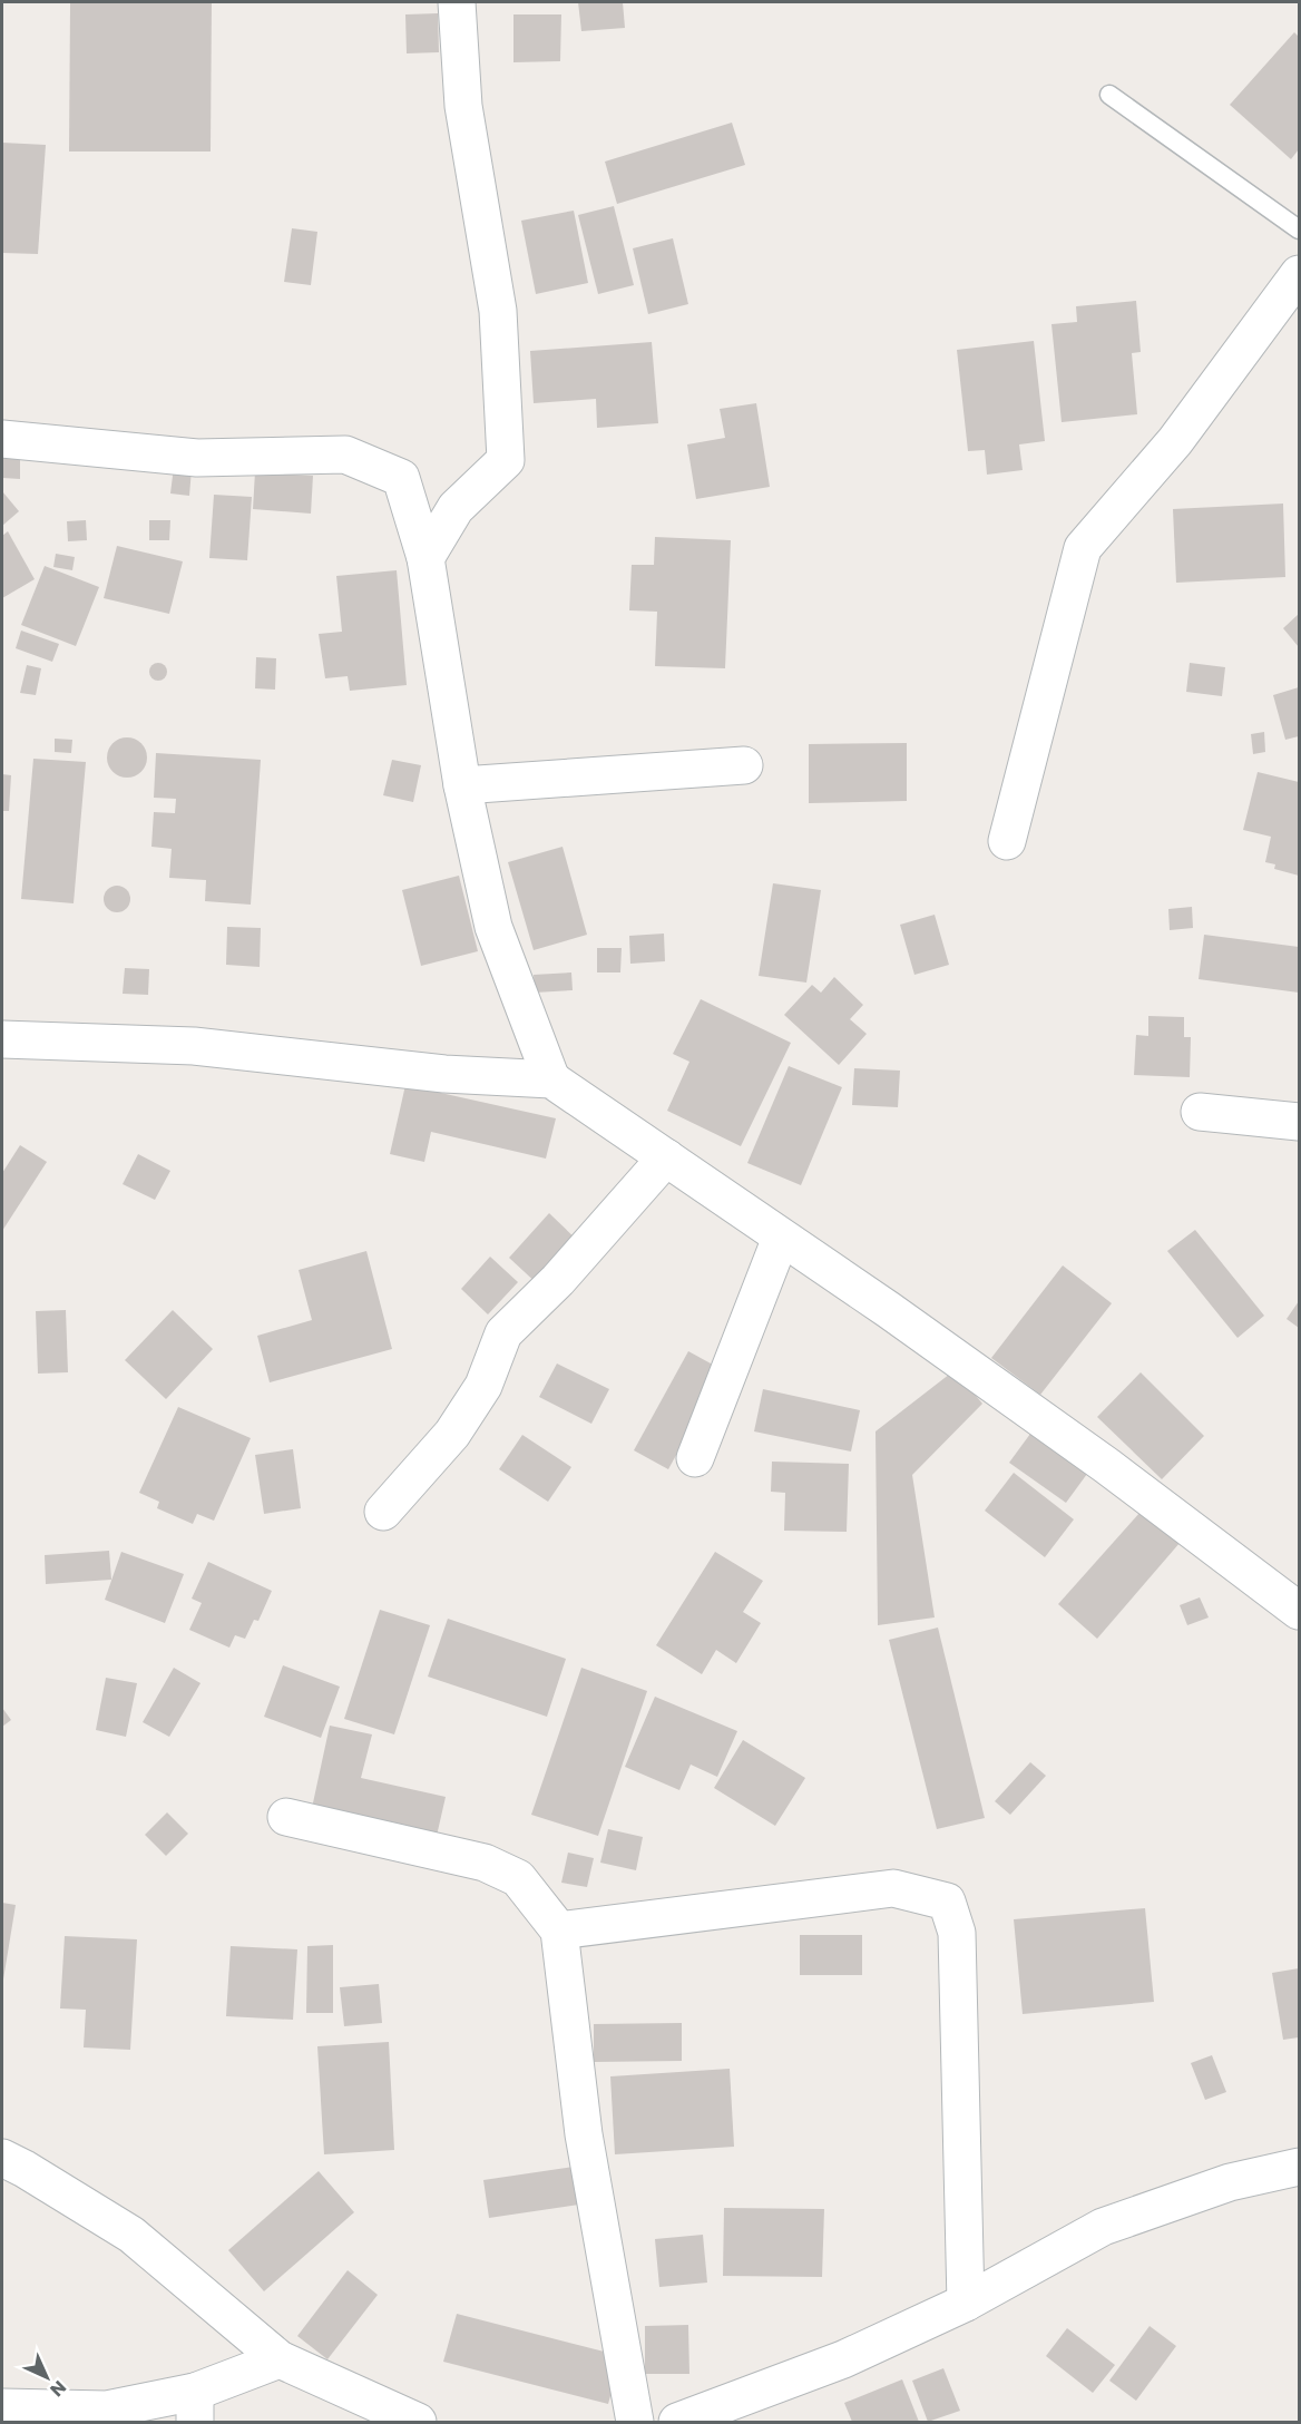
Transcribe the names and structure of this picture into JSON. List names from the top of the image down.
{
  "north": "bottom right"
}
